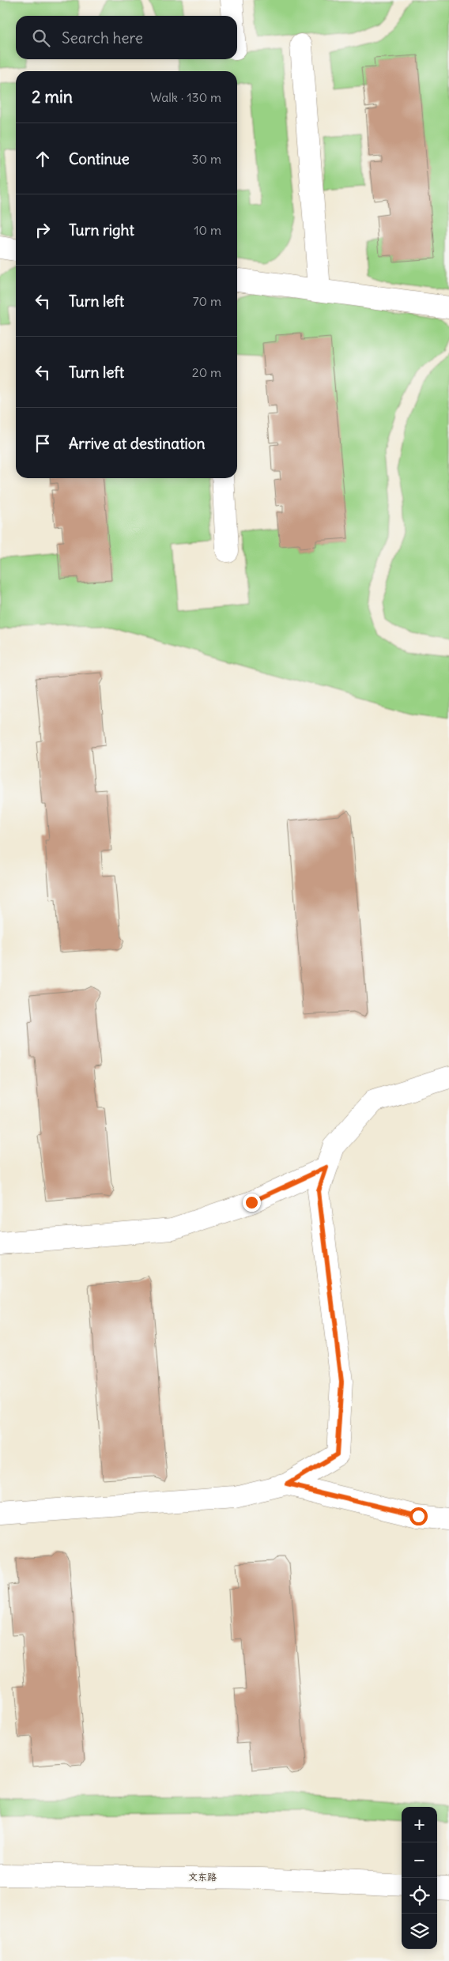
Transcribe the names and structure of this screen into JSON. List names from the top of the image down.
{
  "streets": {
    "street": ["文东路"]
  },
  "page": {
    "search": "Search here",
    "heading": ["2 min", "Walk · 130 m"],
    "list": [
      ["Continue", "30 m"],
      ["Turn right", "10 m"],
      ["Turn left", "70 m"],
      ["Turn left", "20 m"],
      "Arrive at destination"
    ],
    "map_buttons": ["+", "−"]
  }
}
